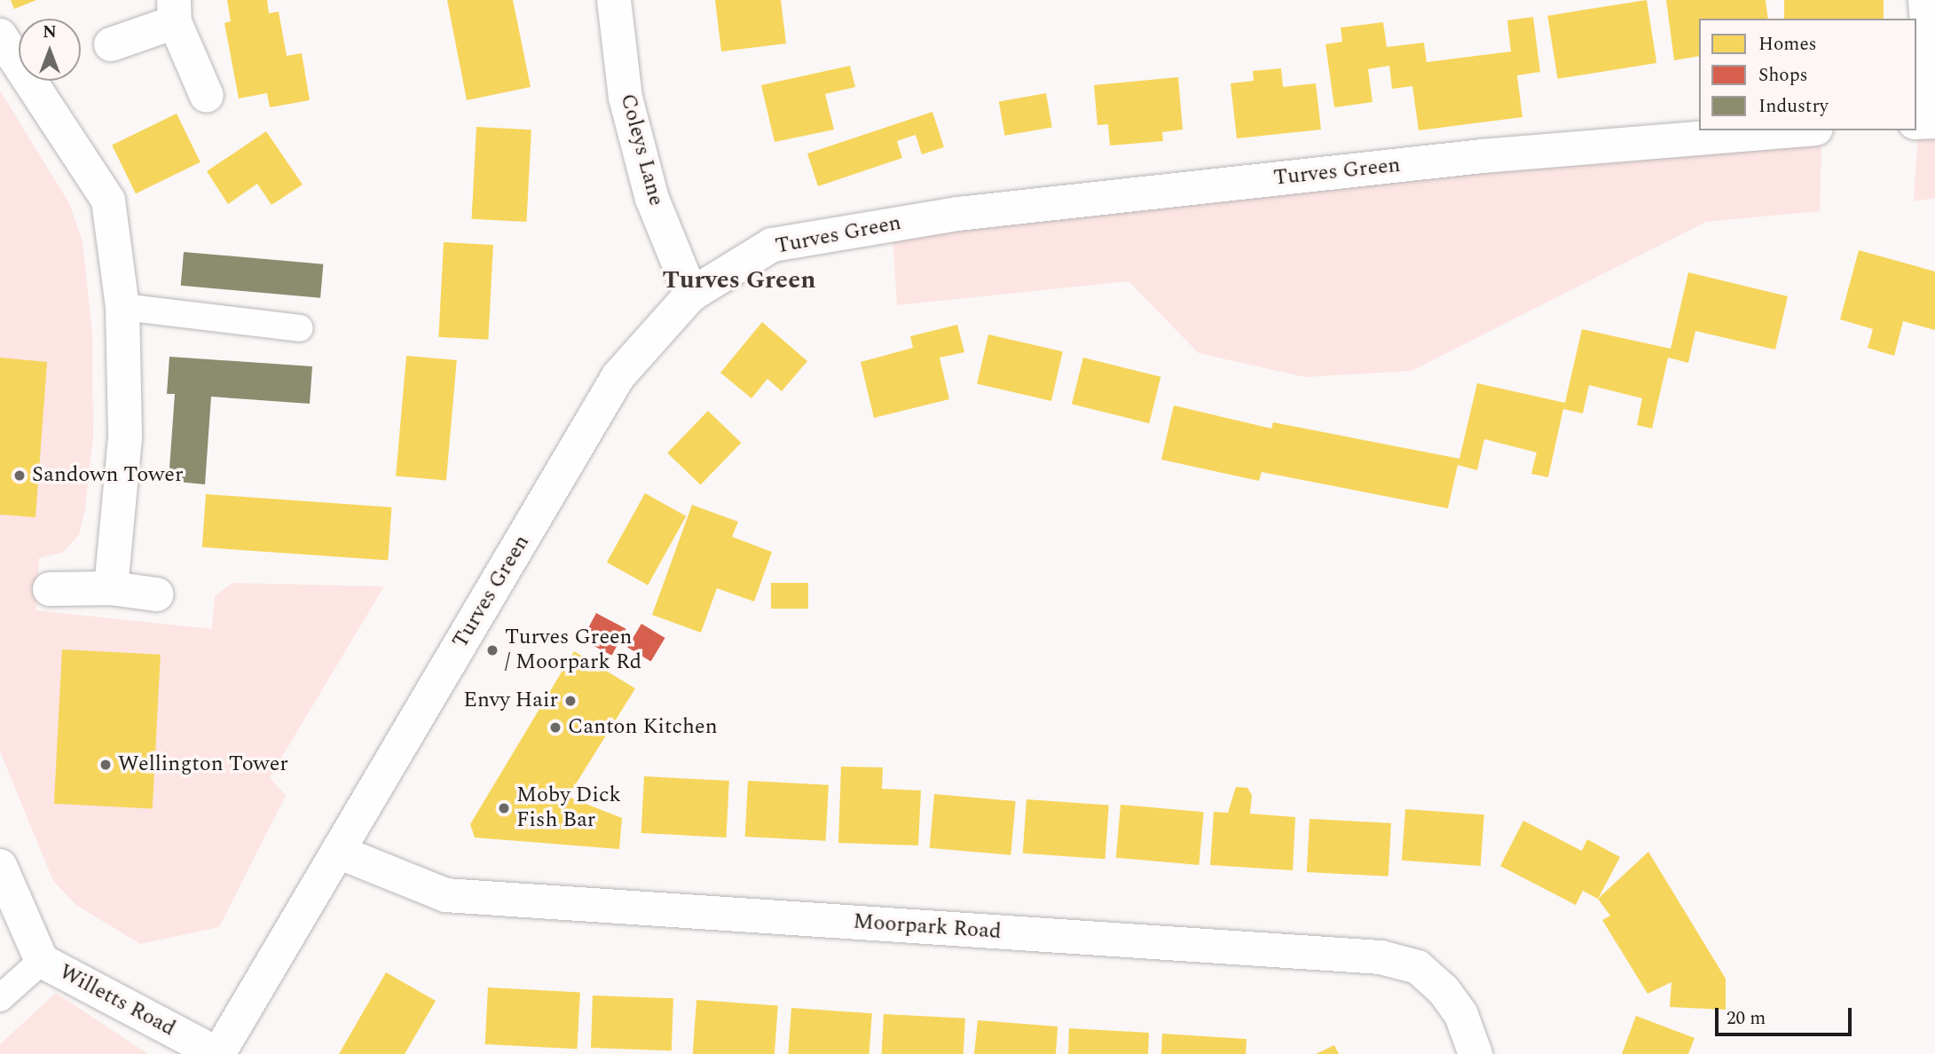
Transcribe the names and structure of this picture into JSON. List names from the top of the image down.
{
  "streets": {
    "street": [
      "Coleys Lane",
      "Turves Green",
      "Moorpark Road",
      "Willetts Road"
    ]
  },
  "crossings": [
    ["Coleys Lane", "Turves Green"],
    ["Turves Green", "Moorpark Road"],
    ["Turves Green", "Willetts Road"]
  ],
  "districts": ["Turves Green"],
  "places": [
    "Sandown Tower",
    "Turves Green / Moorpark Rd",
    "Envy Hair",
    "Canton Kitchen",
    "Wellington Tower",
    "Moby Dick Fish Bar"
  ],
  "legend": ["Homes", "Shops", "Industry"],
  "scale_bar": "20 m",
  "north": "top"
}
